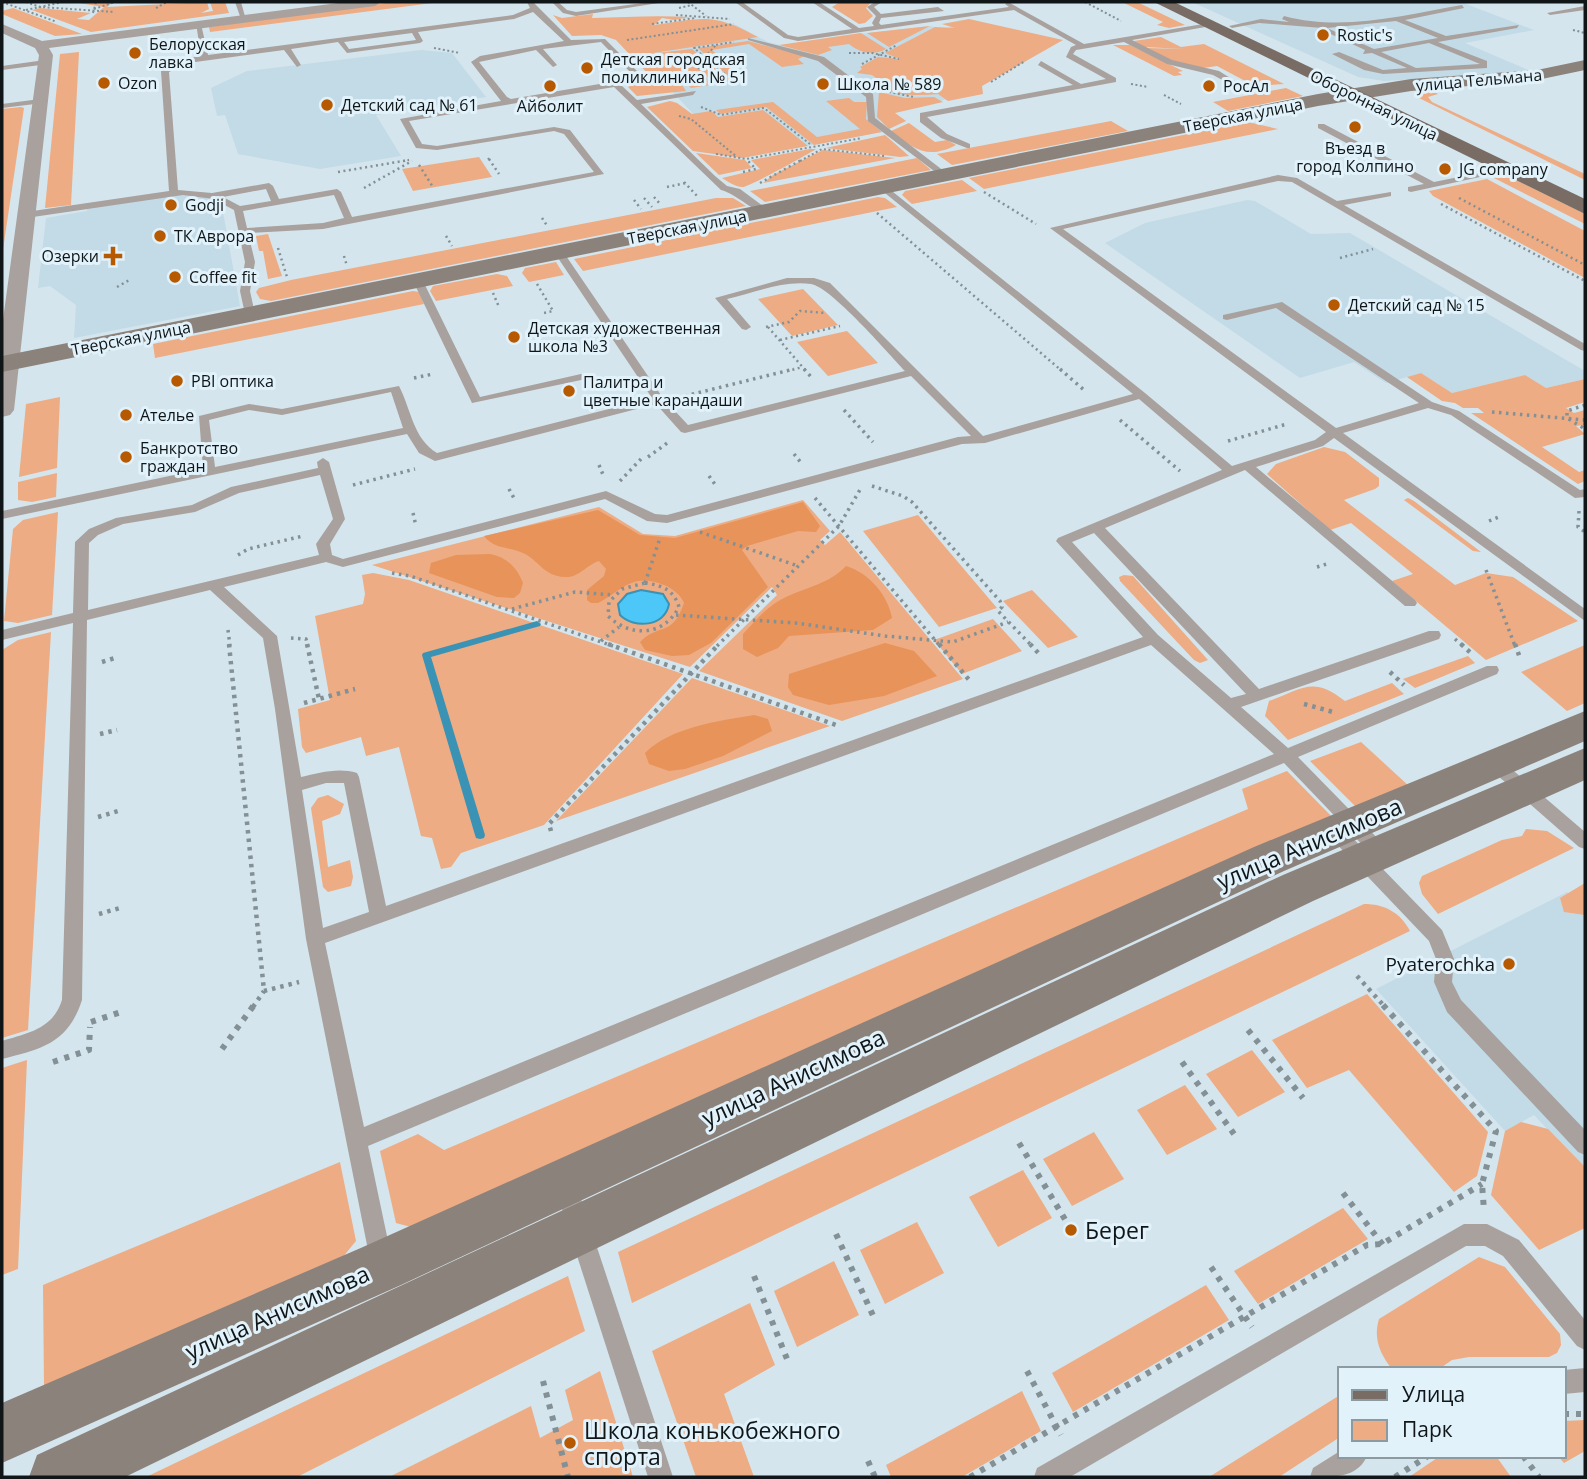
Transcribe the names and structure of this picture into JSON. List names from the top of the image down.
{
  "streets": {
    "main road": [
      "улица Тельмана",
      "Оборонная улица",
      "Тверская улица",
      "улица Анисимова"
    ]
  },
  "crossings": [
    ["улица Тельмана", "Оборонная улица"],
    ["улица Тельмана", "Тверская улица"],
    ["Оборонная улица", "Тверская улица"]
  ],
  "places": {
    "other": [
      "Rostic's",
      "Белорусская лавка",
      "Детская городская поликлиника № 51",
      "Ozon",
      "Школа № 589",
      "Айболит",
      "РосАл",
      "Детский сад № 61",
      "Въезд в город Колпино",
      "JG company",
      "Godji",
      "ТК Аврора",
      "Coffee fit",
      "Детский сад № 15",
      "Детская художественная школа №3",
      "PBI оптика",
      "Палитра и цветные карандаши",
      "Ателье",
      "Банкротство граждан",
      "Pyaterochka",
      "Берег",
      "Школа конькобежного спорта"
    ],
    "health": ["Озерки"]
  },
  "legend": ["Улица", "Парк"]
}
